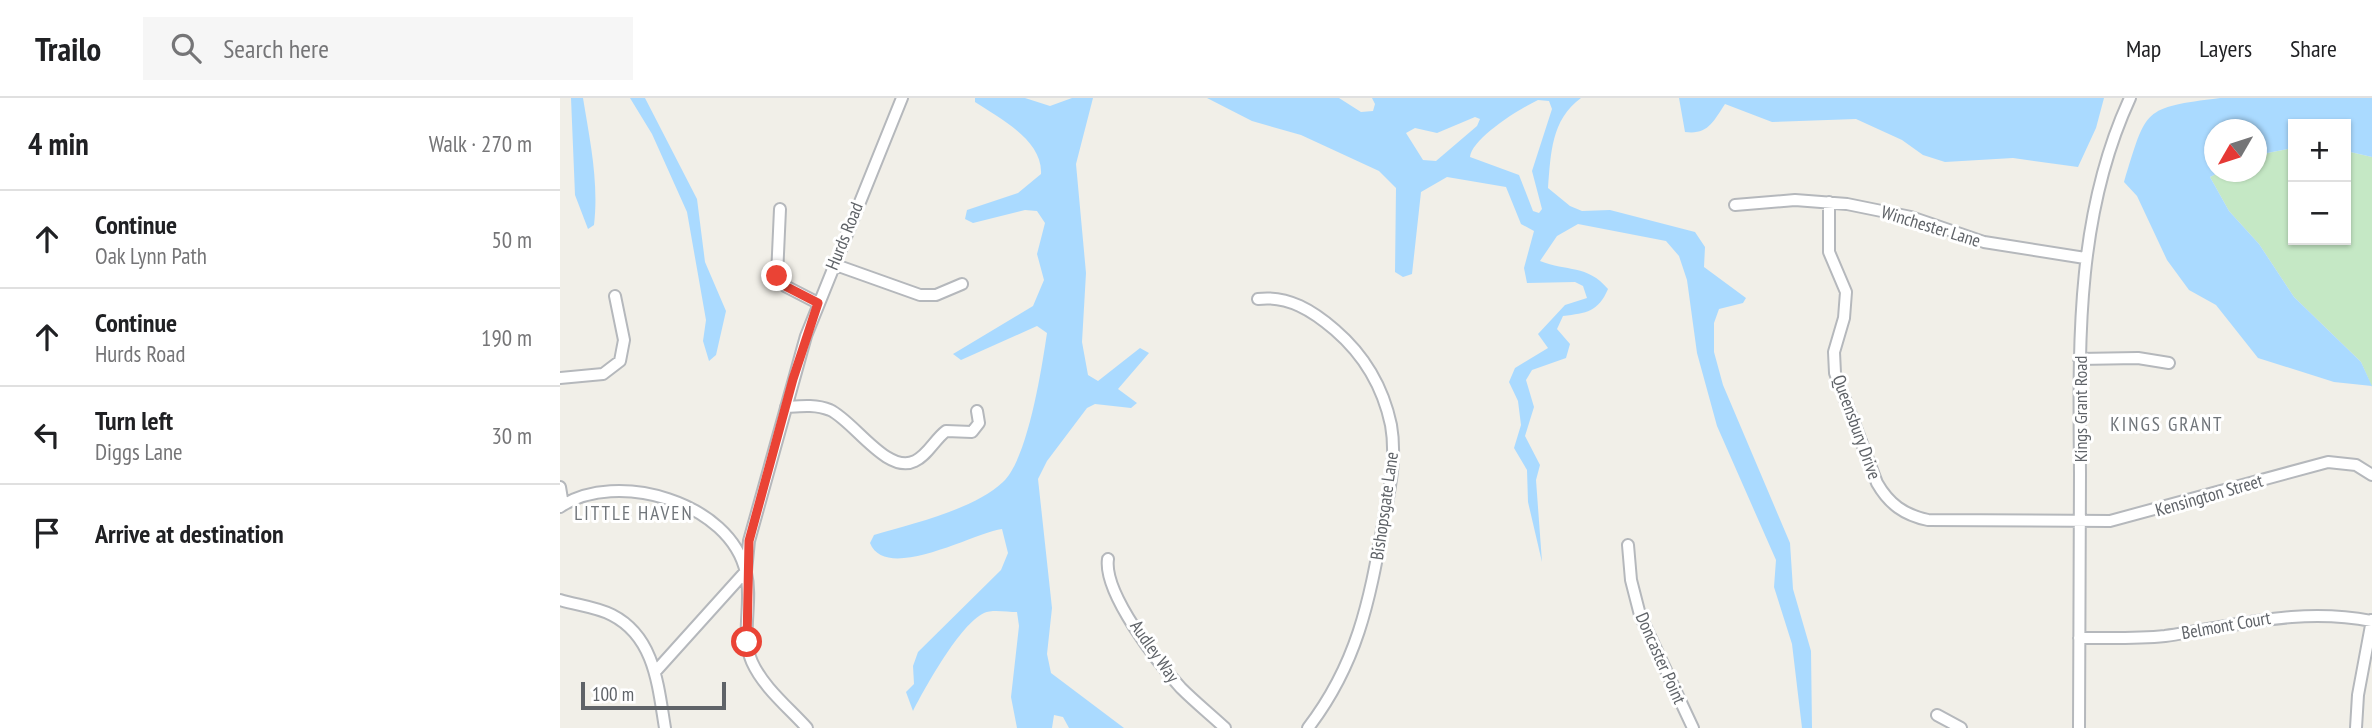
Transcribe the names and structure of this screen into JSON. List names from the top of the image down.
{
  "streets": {
    "street": [
      "Winchester Lane",
      "Hurds Road",
      "Kings Grant Road",
      "Queensbury Drive",
      "Kensington Street",
      "Bishopsgate Lane",
      "Belmont Court",
      "Audley Way",
      "Doncaster Point"
    ]
  },
  "crossings": [
    ["Winchester Lane", "Kings Grant Road"],
    ["Winchester Lane", "Queensbury Drive"],
    ["Kings Grant Road", "Queensbury Drive"],
    ["Kings Grant Road", "Kensington Street"],
    ["Kings Grant Road", "Belmont Court"],
    ["Queensbury Drive", "Kensington Street"]
  ],
  "districts": ["KINGS GRANT", "LITTLE HAVEN"],
  "scale_bar": "100 m",
  "north": "bottom left",
  "page": {
    "header": "Trailo",
    "search": "Search here",
    "nav": ["Map", "Layers", "Share"],
    "heading": ["4 min", "Walk · 270 m"],
    "map_buttons": ["+", "−"],
    "list": [
      ["Continue", "Oak Lynn Path", "50 m"],
      ["Continue", "Hurds Road", "190 m"],
      ["Turn left", "Diggs Lane", "30 m"],
      "Arrive at destination"
    ],
    "scale": "100 m"
  }
}
